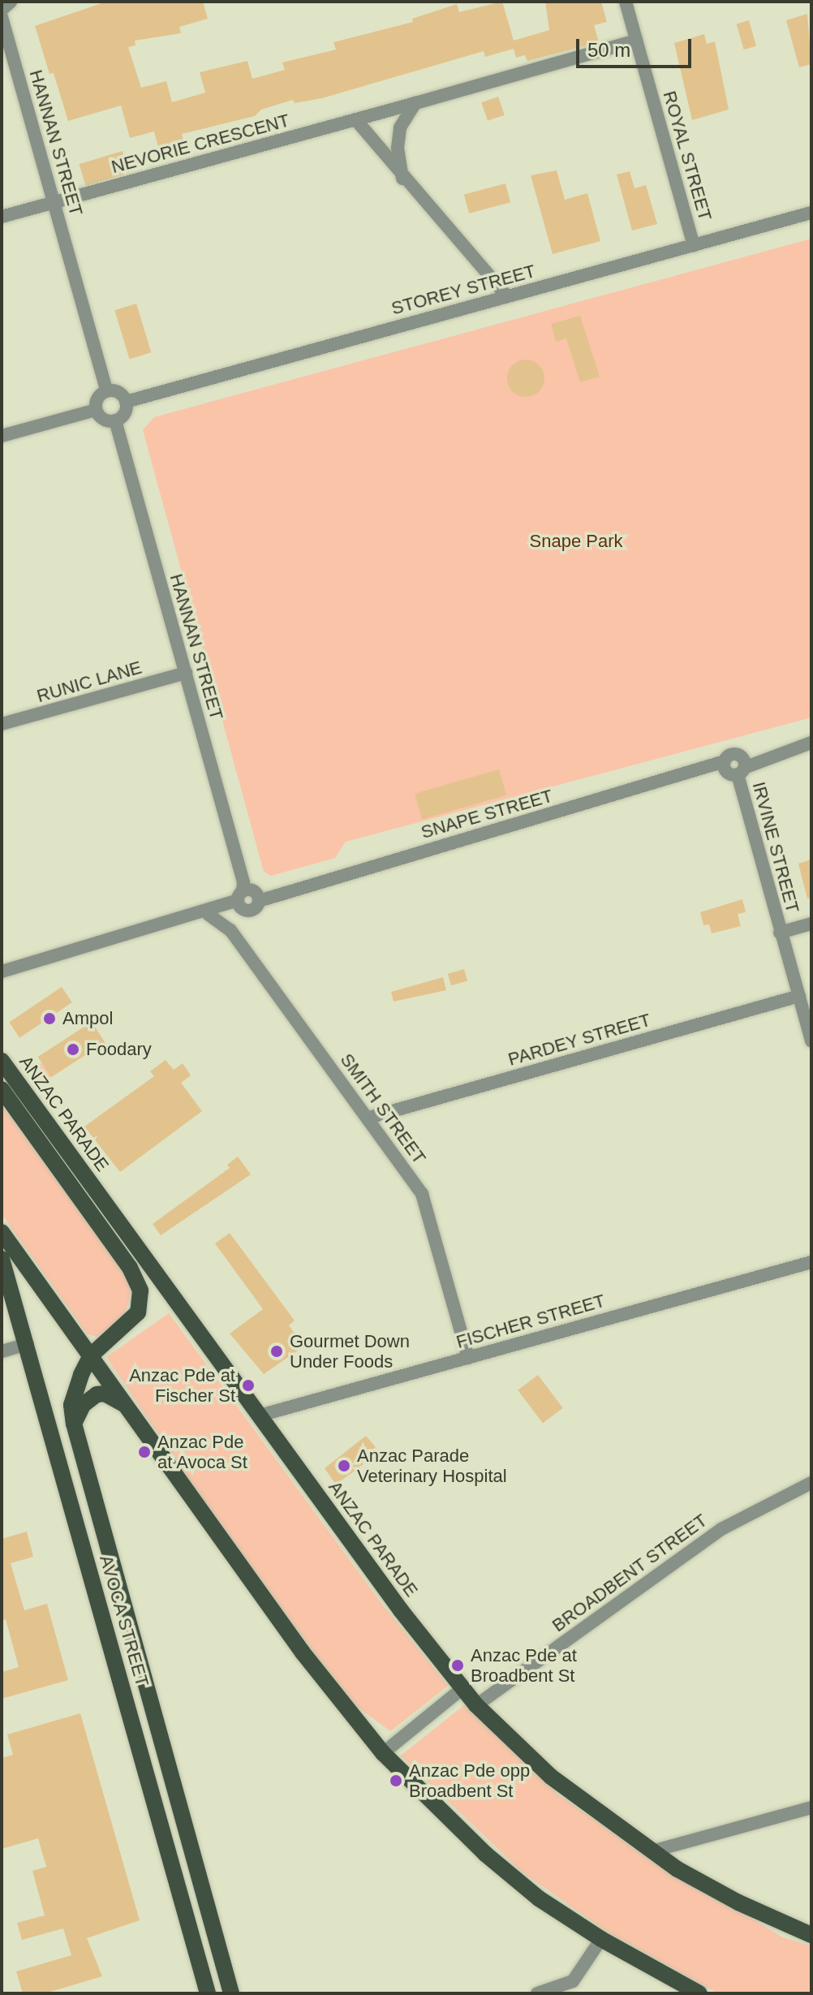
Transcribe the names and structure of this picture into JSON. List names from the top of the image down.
{
  "streets": {
    "main road": ["ANZAC PARADE", "AVOCA STREET"],
    "street": [
      "HANNAN STREET",
      "NEVORIE CRESCENT",
      "ROYAL STREET",
      "STOREY STREET",
      "RUNIC LANE",
      "SNAPE STREET",
      "IRVINE STREET",
      "PARDEY STREET",
      "SMITH STREET",
      "FISCHER STREET",
      "BROADBENT STREET"
    ]
  },
  "crossings": [
    ["HANNAN STREET", "NEVORIE CRESCENT"],
    ["HANNAN STREET", "STOREY STREET"],
    ["HANNAN STREET", "RUNIC LANE"],
    ["HANNAN STREET", "SNAPE STREET"],
    ["NEVORIE CRESCENT", "ROYAL STREET"],
    ["ROYAL STREET", "STOREY STREET"],
    ["SNAPE STREET", "IRVINE STREET"],
    ["SNAPE STREET", "SMITH STREET"],
    ["IRVINE STREET", "PARDEY STREET"],
    ["PARDEY STREET", "SMITH STREET"],
    ["SMITH STREET", "FISCHER STREET"],
    ["ANZAC PARADE", "FISCHER STREET"],
    ["ANZAC PARADE", "BROADBENT STREET"]
  ],
  "parks": ["Snape Park"],
  "places": [
    "Ampol",
    "Foodary",
    "Gourmet Down Under Foods",
    "Anzac Pde at Fischer St",
    "Anzac Pde at Avoca St",
    "Anzac Parade Veterinary Hospital",
    "Anzac Pde at Broadbent St",
    "Anzac Pde opp Broadbent St"
  ],
  "scale_bar": "50 m"
}
